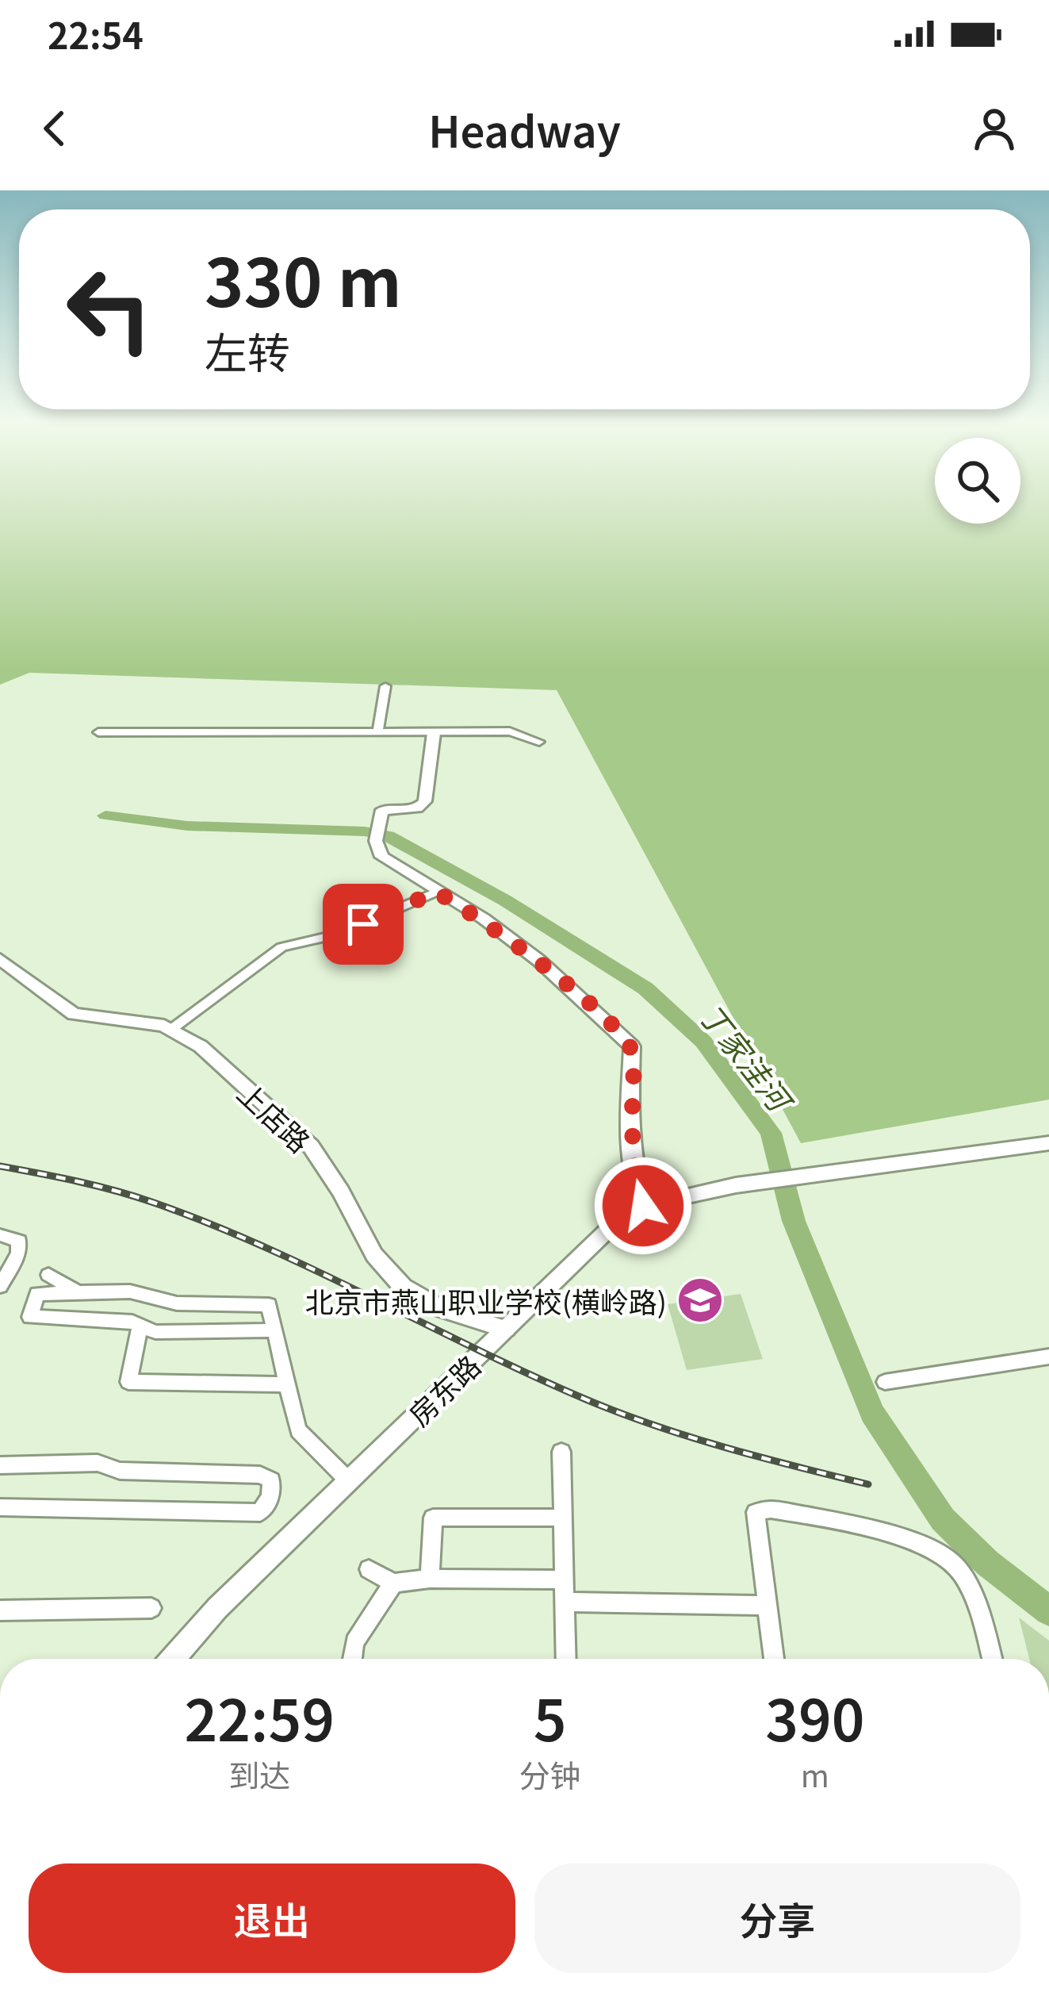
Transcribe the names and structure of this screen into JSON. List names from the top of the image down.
{
  "streets": {
    "street": ["上店路", "房东路"]
  },
  "crossings": [
    ["上店路", "房东路"]
  ],
  "water": ["丁家洼河"],
  "places": {
    "school or university": ["北京市燕山职业学校(横岭路)"]
  },
  "page": {
    "status": "22:54",
    "header": "Headway",
    "turn": ["330 m", "左转"],
    "eta": [
      "22:59",
      "到达",
      "5",
      "分钟",
      "390",
      "m"
    ],
    "buttons": ["退出", "分享"]
  }
}
